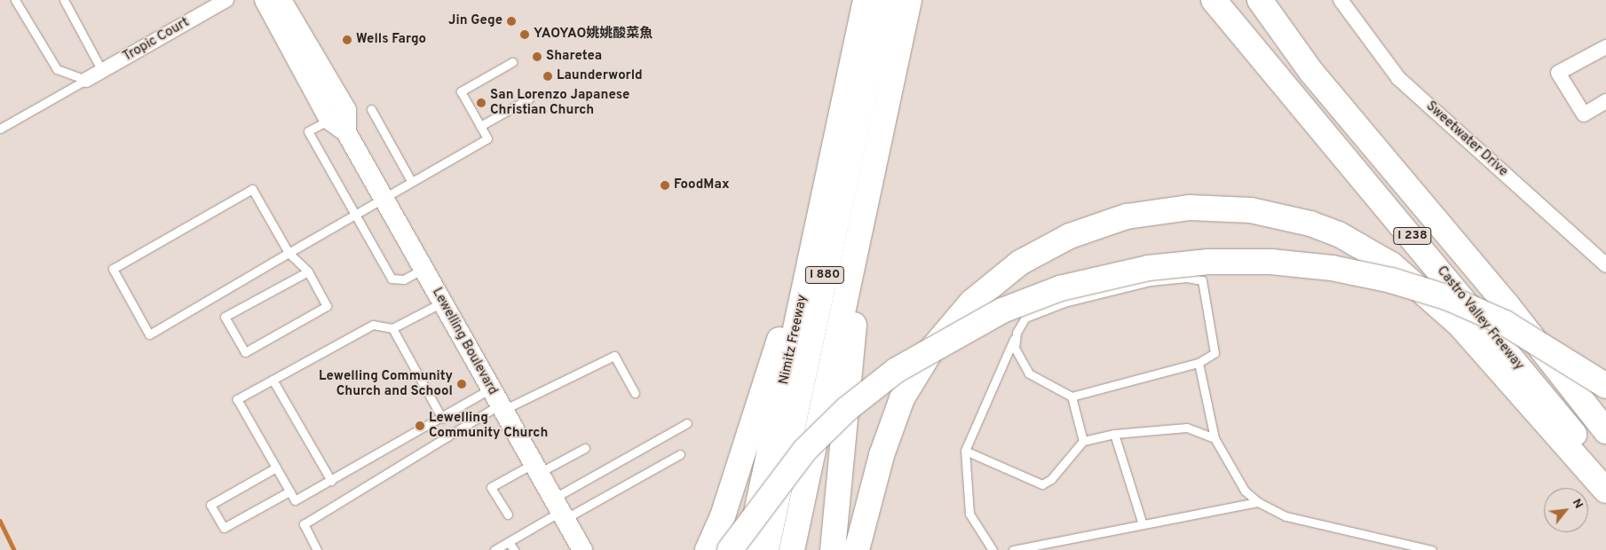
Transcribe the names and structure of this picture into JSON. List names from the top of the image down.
{
  "streets": {
    "highway": [
      "I 238",
      "I 880",
      "Castro Valley Freeway",
      "Nimitz Freeway"
    ],
    "main road": ["Lewelling Boulevard"],
    "street": ["Tropic Court", "Sweetwater Drive"]
  },
  "places": [
    "Jin Gege",
    "YAOYAO姚姚酸菜魚",
    "Wells Fargo",
    "Sharetea",
    "Launderworld",
    "San Lorenzo Japanese Christian Church",
    "FoodMax",
    "Lewelling Community Church and School",
    "Lewelling Community Church"
  ],
  "north": "top right"
}
